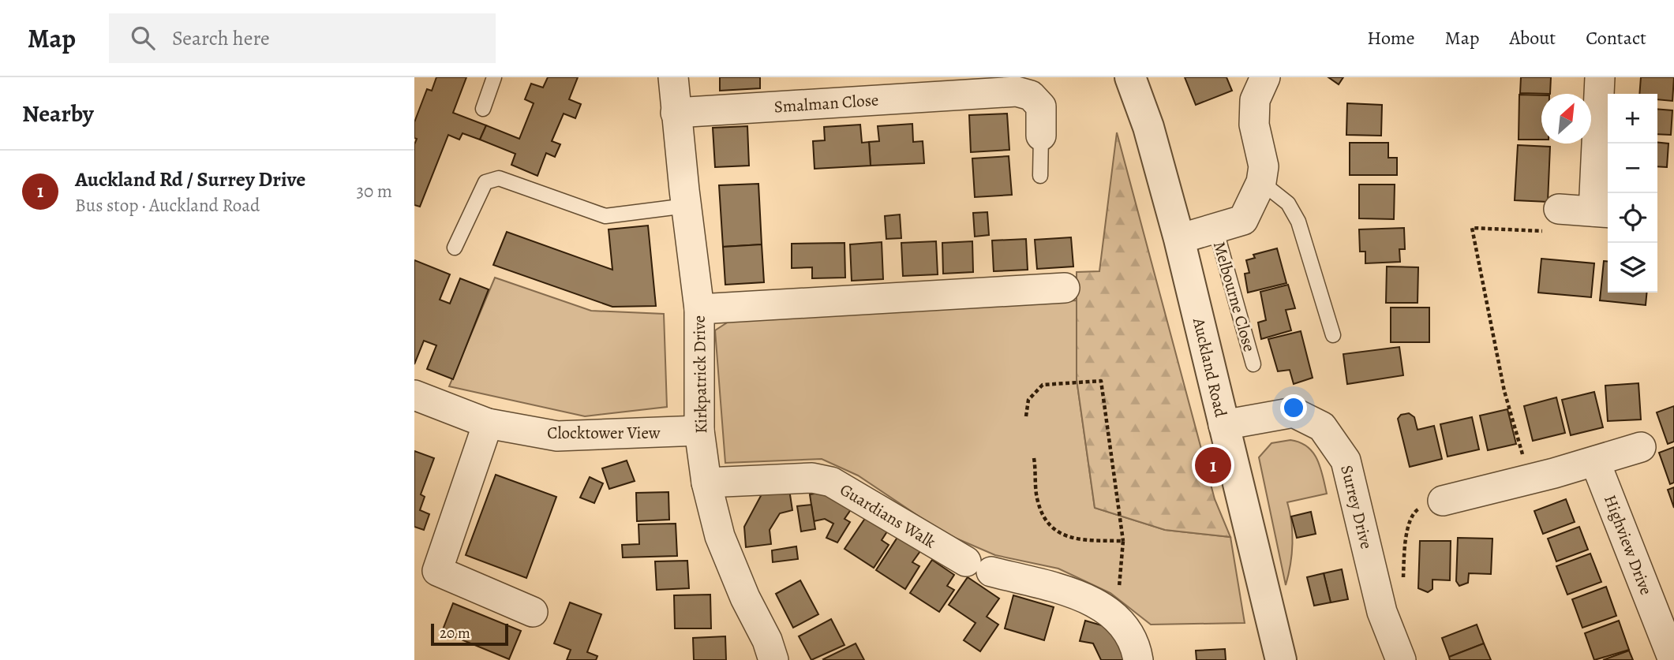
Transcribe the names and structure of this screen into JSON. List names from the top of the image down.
{
  "streets": {
    "street": [
      "Smalman Close",
      "Melbourne Close",
      "Auckland Road",
      "Kirkpatrick Drive",
      "Clocktower View",
      "Surrey Drive",
      "Guardians Walk",
      "Highview Drive"
    ]
  },
  "crossings": [
    ["Smalman Close", "Kirkpatrick Drive"],
    ["Melbourne Close", "Auckland Road"],
    ["Auckland Road", "Surrey Drive"],
    ["Kirkpatrick Drive", "Clocktower View"],
    ["Kirkpatrick Drive", "Guardians Walk"]
  ],
  "scale_bar": "20 m",
  "north": "top right",
  "page": {
    "header": "Map",
    "search": "Search here",
    "nav": [
      "Home",
      "Map",
      "About",
      "Contact"
    ],
    "heading": "Nearby",
    "map_buttons": ["+", "−"],
    "list": [
      {
        "mark": "1",
        "name": "Auckland Rd / Surrey Drive",
        "note": "Bus stop · Auckland Road",
        "value": "30 m"
      }
    ],
    "pins": "1",
    "scale": "20 m"
  }
}
